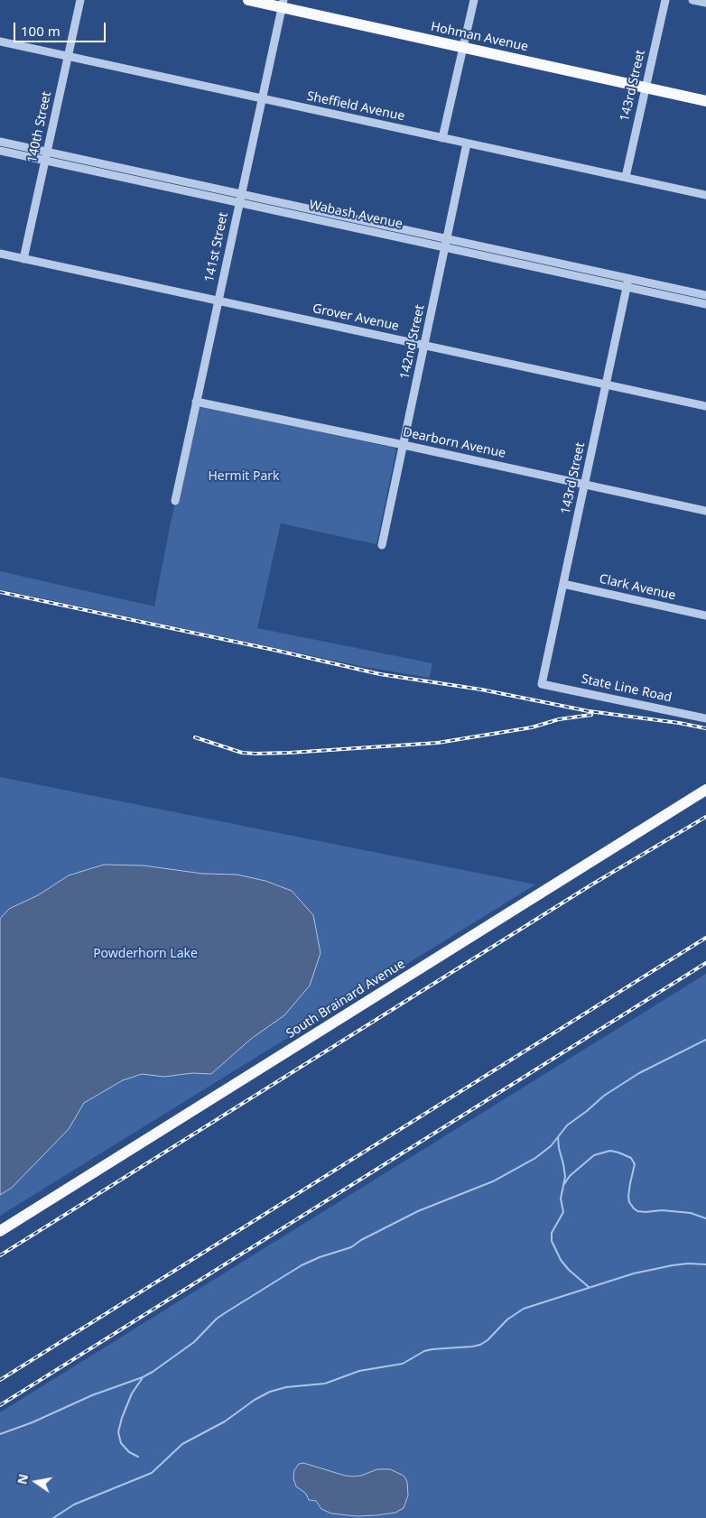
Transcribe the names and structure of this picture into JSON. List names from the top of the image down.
{
  "streets": {
    "main road": ["Hohman Avenue", "South Brainard Avenue"],
    "street": [
      "143rd Street",
      "Sheffield Avenue",
      "140th Street",
      "Wabash Avenue",
      "141st Street",
      "Grover Avenue",
      "142nd Street",
      "Dearborn Avenue",
      "Clark Avenue",
      "State Line Road"
    ]
  },
  "crossings": [
    ["Hohman Avenue", "143rd Street"],
    ["Hohman Avenue", "141st Street"],
    ["143rd Street", "Sheffield Avenue"],
    ["143rd Street", "Wabash Avenue"],
    ["143rd Street", "Grover Avenue"],
    ["143rd Street", "Dearborn Avenue"],
    ["143rd Street", "Clark Avenue"],
    ["143rd Street", "State Line Road"],
    ["Sheffield Avenue", "140th Street"],
    ["Sheffield Avenue", "141st Street"],
    ["Sheffield Avenue", "142nd Street"],
    ["140th Street", "Wabash Avenue"],
    ["140th Street", "Grover Avenue"],
    ["Wabash Avenue", "141st Street"],
    ["Wabash Avenue", "142nd Street"],
    ["141st Street", "Grover Avenue"],
    ["141st Street", "Dearborn Avenue"],
    ["Grover Avenue", "142nd Street"],
    ["142nd Street", "Dearborn Avenue"]
  ],
  "parks": ["Hermit Park", "Powderhorn Lake"],
  "scale_bar": "100 m",
  "north": "left"
}
